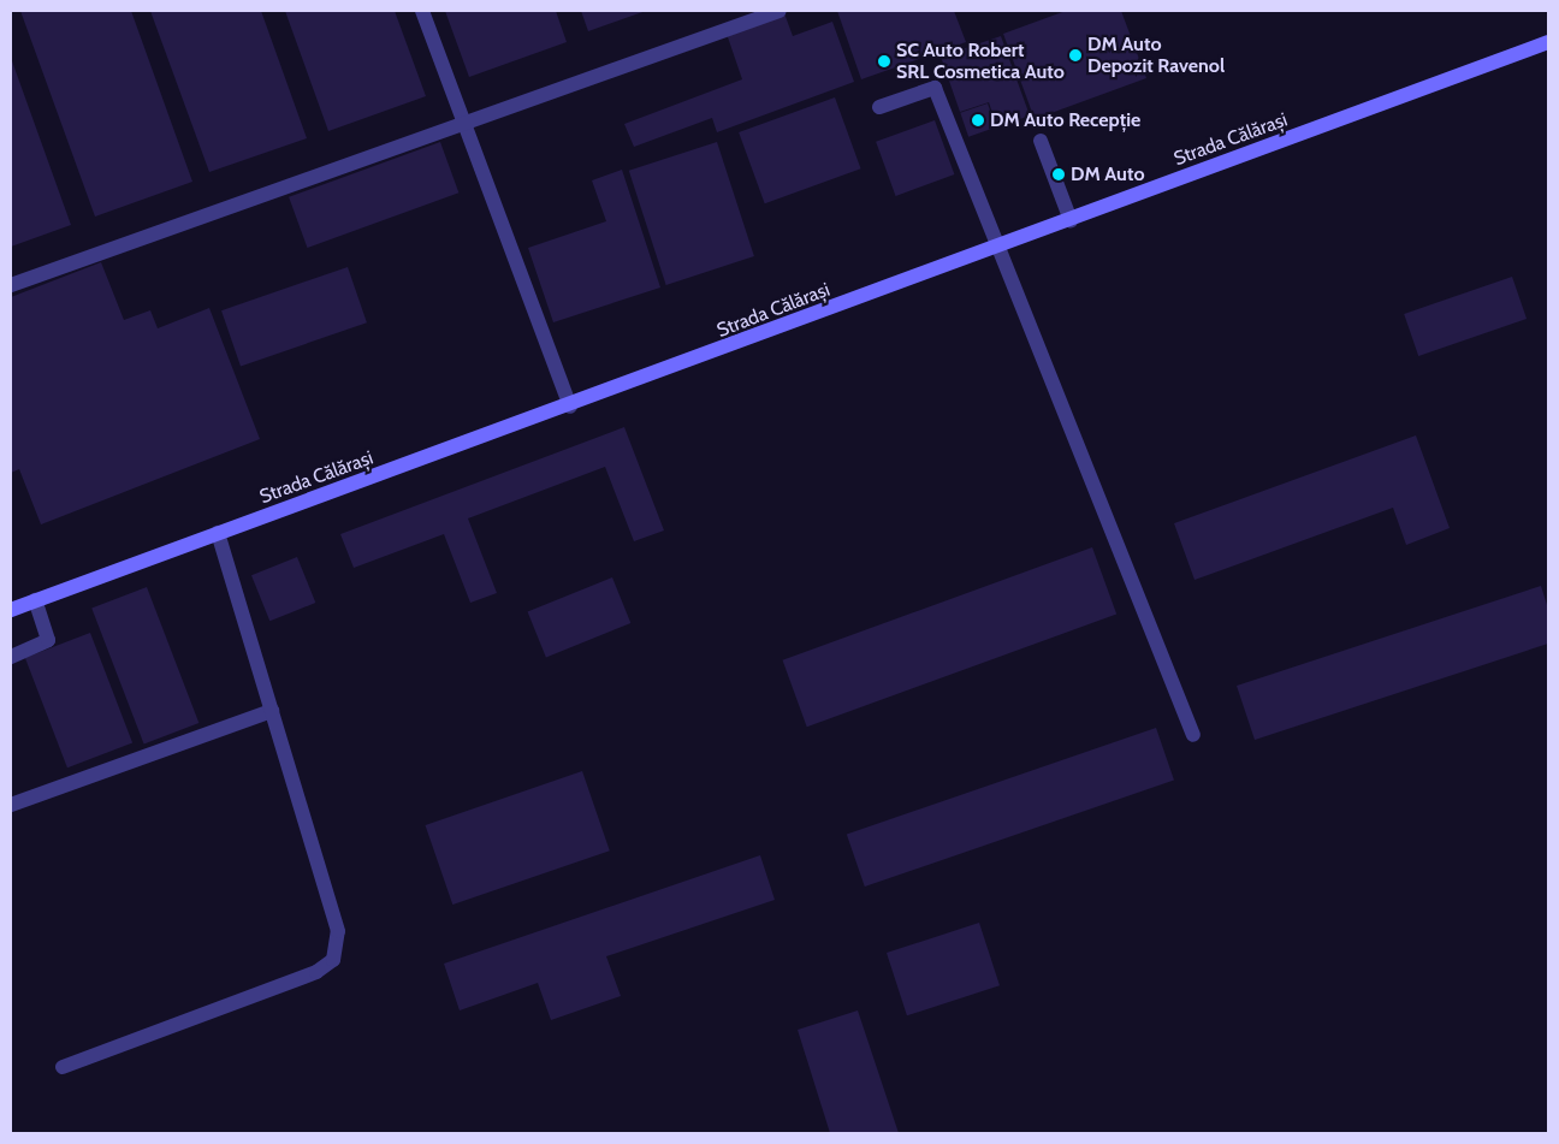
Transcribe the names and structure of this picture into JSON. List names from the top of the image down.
{
  "streets": {
    "main road": ["Strada Călărași"]
  },
  "places": [
    "DM Auto Depozit Ravenol",
    "SC Auto Robert SRL Cosmetica Auto",
    "DM Auto Recepție",
    "DM Auto"
  ]
}
